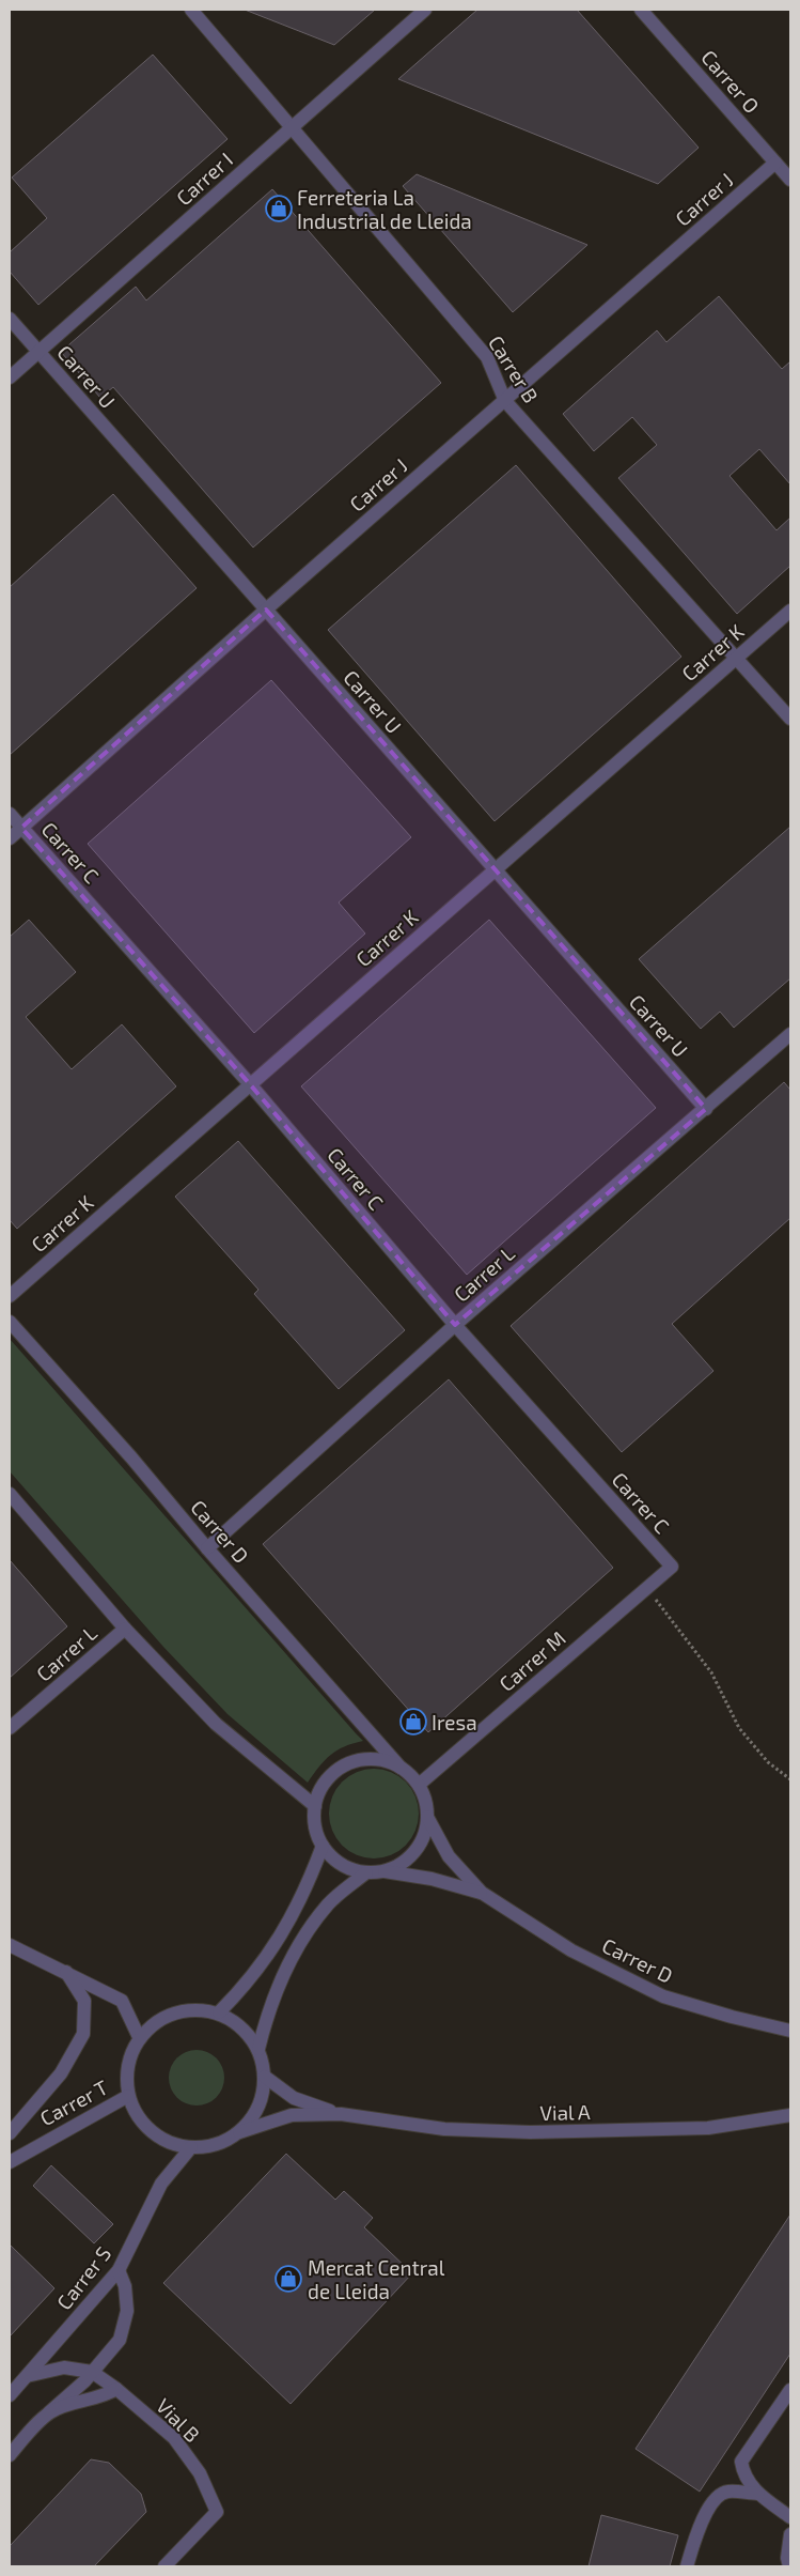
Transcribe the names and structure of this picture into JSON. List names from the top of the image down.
{
  "streets": {
    "street": [
      "Carrer O",
      "Carrer I",
      "Carrer J",
      "Carrer B",
      "Carrer U",
      "Carrer K",
      "Carrer C",
      "Carrer L",
      "Carrer D",
      "Carrer M",
      "Carrer T",
      "Vial A",
      "Carrer S",
      "Vial B"
    ]
  },
  "crossings": [
    ["Carrer O", "Carrer J"],
    ["Carrer I", "Carrer B"],
    ["Carrer I", "Carrer U"],
    ["Carrer J", "Carrer B"],
    ["Carrer J", "Carrer U"],
    ["Carrer J", "Carrer C"],
    ["Carrer B", "Carrer K"],
    ["Carrer U", "Carrer K"],
    ["Carrer U", "Carrer L"],
    ["Carrer K", "Carrer C"],
    ["Carrer C", "Carrer L"],
    ["Carrer C", "Carrer M"],
    ["Carrer L", "Carrer D"],
    ["Carrer D", "Carrer M"],
    ["Carrer T", "Vial A"],
    ["Carrer T", "Carrer S"],
    ["Vial A", "Carrer S"],
    ["Carrer S", "Vial B"]
  ],
  "places": {
    "shop": ["Ferreteria La Industrial de Lleida", "Iresa", "Mercat Central de Lleida"]
  }
}
